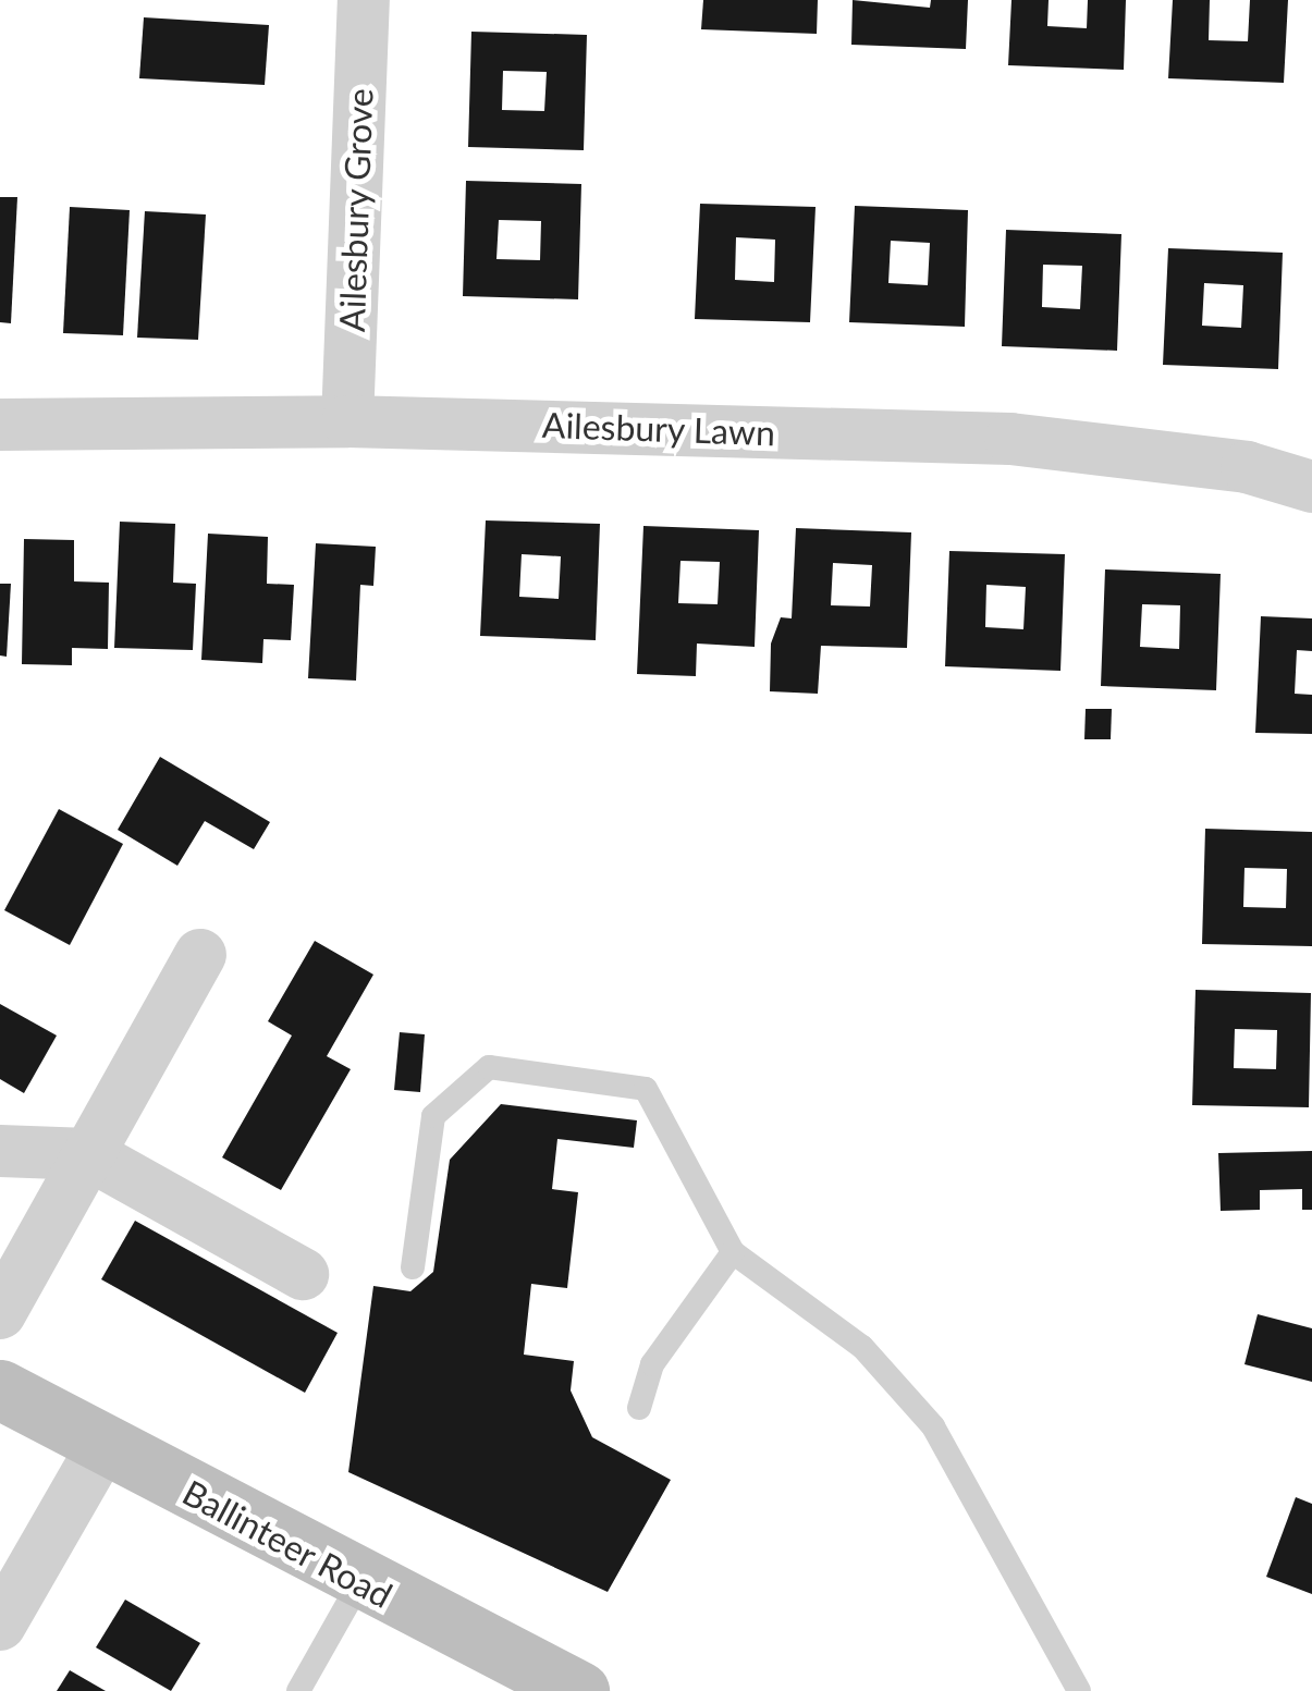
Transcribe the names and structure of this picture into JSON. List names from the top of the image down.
{
  "streets": {
    "street": ["Ailesbury Grove", "Ailesbury Lawn", "Ballinteer Road"]
  },
  "crossings": [
    ["Ailesbury Grove", "Ailesbury Lawn"]
  ]
}
